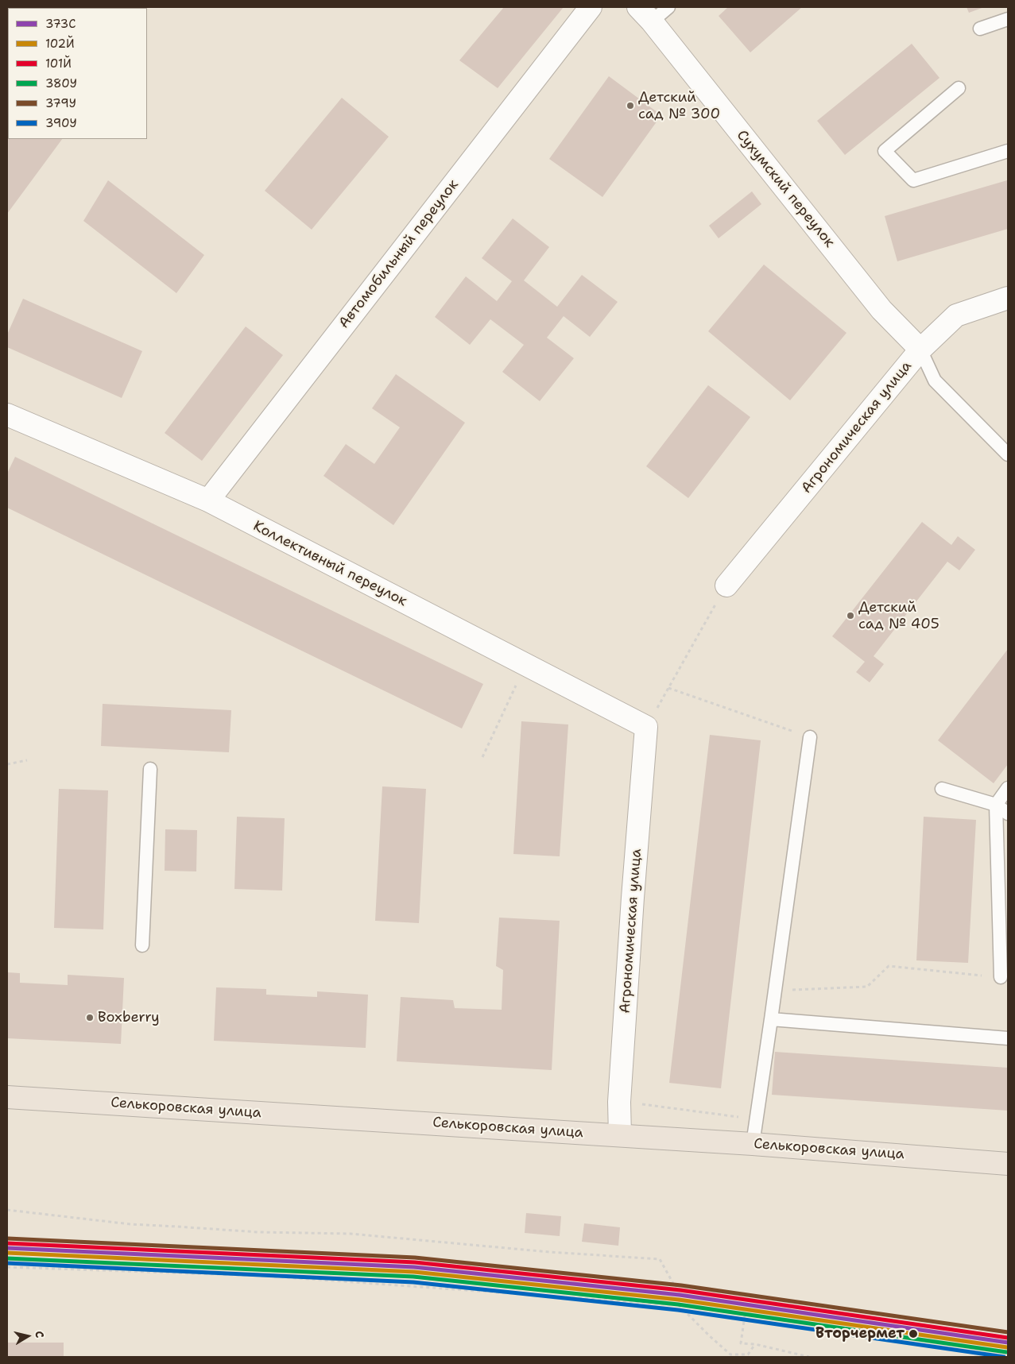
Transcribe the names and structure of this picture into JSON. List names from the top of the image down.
{
  "streets": {
    "main road": ["Селькоровская улица"],
    "street": [
      "Сухумский переулок",
      "Автомобильный переулок",
      "Агрономическая улица",
      "Коллективный переулок"
    ]
  },
  "crossings": [
    ["Сухумский переулок", "Агрономическая улица"],
    ["Автомобильный переулок", "Коллективный переулок"],
    ["Агрономическая улица", "Коллективный переулок"],
    ["Агрономическая улица", "Селькоровская улица"]
  ],
  "places": [
    "Детский сад № 300",
    "Детский сад № 405",
    "Boxberry",
    "Вторчермет"
  ],
  "lines": [
    "transit line 379У",
    "transit line 101Й",
    "transit line 373C",
    "transit line 102Й",
    "transit line 380У",
    "transit line 390У"
  ],
  "legend": [
    "373C",
    "102Й",
    "101Й",
    "380У",
    "379У",
    "390У"
  ],
  "north": "right"
}
